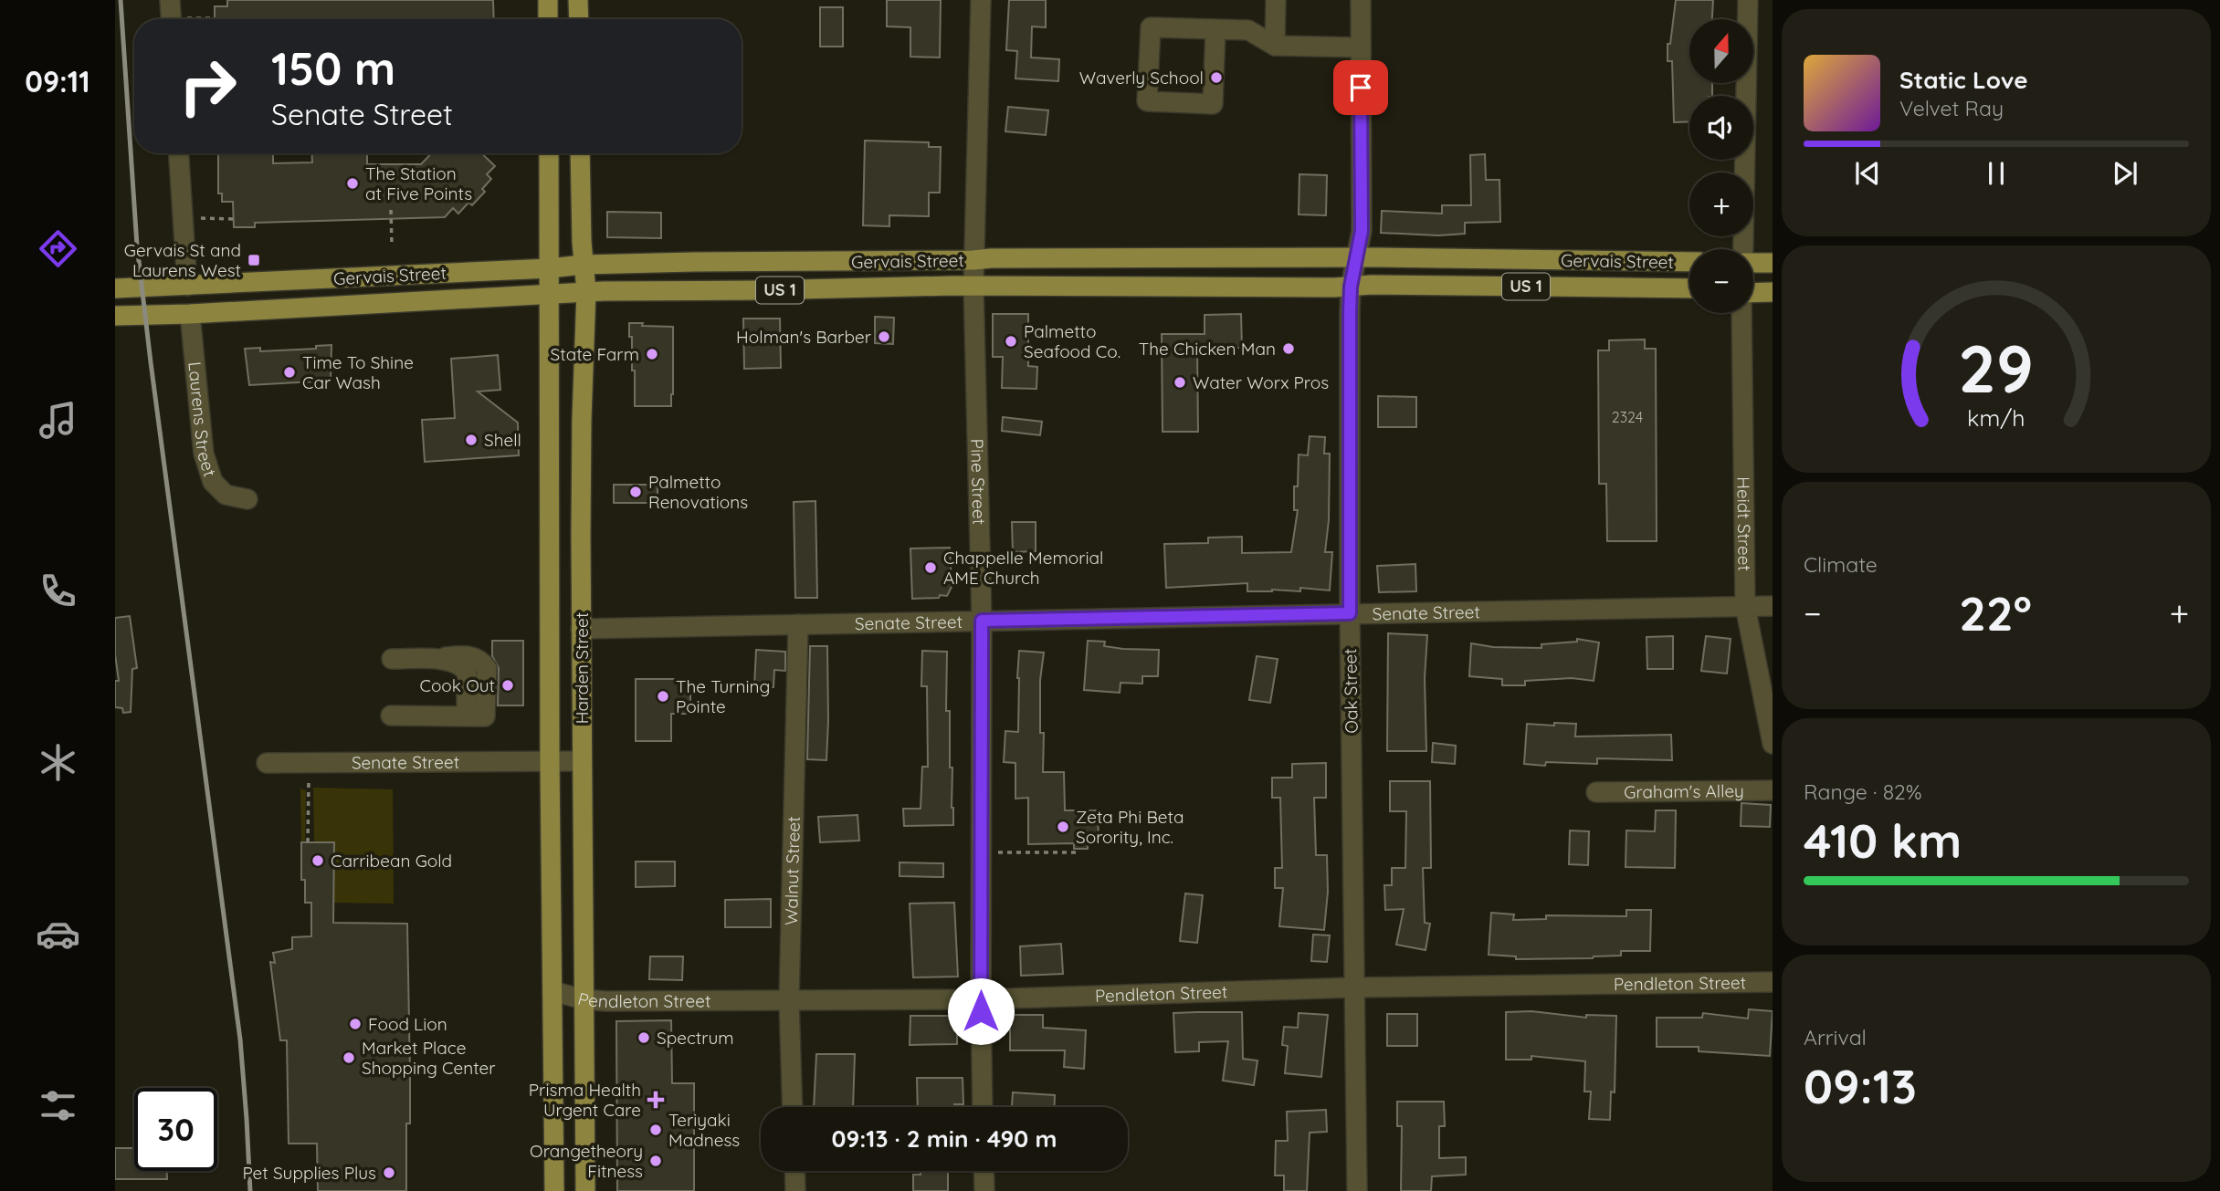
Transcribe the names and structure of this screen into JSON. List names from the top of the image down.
{
  "streets": {
    "main road": ["Gervais Street", "US 1", "Harden Street"],
    "street": [
      "Laurens Street",
      "Pine Street",
      "Heidt Street",
      "Senate Street",
      "Oak Street",
      "Graham's Alley",
      "Walnut Street",
      "Pendleton Street"
    ]
  },
  "crossings": [
    ["Gervais Street", "Laurens Street"],
    ["Gervais Street", "Pine Street"],
    ["Gervais Street", "Harden Street"],
    ["Gervais Street", "Oak Street"],
    ["Pine Street", "Senate Street"],
    ["Pine Street", "Pendleton Street"],
    ["Heidt Street", "Senate Street"],
    ["Senate Street", "Harden Street"],
    ["Senate Street", "Oak Street"],
    ["Senate Street", "Walnut Street"],
    ["Harden Street", "Pendleton Street"],
    ["Oak Street", "Pendleton Street"],
    ["Walnut Street", "Pendleton Street"]
  ],
  "places": {
    "other": [
      "Waverly School",
      "The Station at Five Points",
      "Holman's Barber",
      "Palmetto Seafood Co.",
      "The Chicken Man",
      "State Farm",
      "Time To Shine Car Wash",
      "Water Worx Pros",
      "Shell",
      "Palmetto Renovations",
      "Chappelle Memorial AME Church",
      "Cook Out",
      "The Turning Pointe",
      "Zeta Phi Beta Sorority, Inc.",
      "Carribean Gold",
      "Food Lion",
      "Spectrum",
      "Market Place Shopping Center",
      "Teriyaki Madness",
      "Orangetheory Fitness",
      "Pet Supplies Plus"
    ],
    "transit": ["Gervais St and Laurens West"],
    "health": ["Prisma Health Urgent Care"]
  },
  "house_numbers": ["2324"],
  "north": "top",
  "page": {
    "tabs": "09:11",
    "map_buttons": ["+", "−"],
    "turn": ["150 m", "Senate Street"],
    "song": ["Static Love", "Velvet Ray"],
    "tile": [
      "Climate",
      ["Range · 82%", "410 km"],
      ["Arrival", "09:13"]
    ],
    "heat": ["−", "22°", "+"],
    "limit": "30",
    "trip": "09:13 · 2 min · 490 m",
    "gauge": ["29", "km/h"]
  }
}
